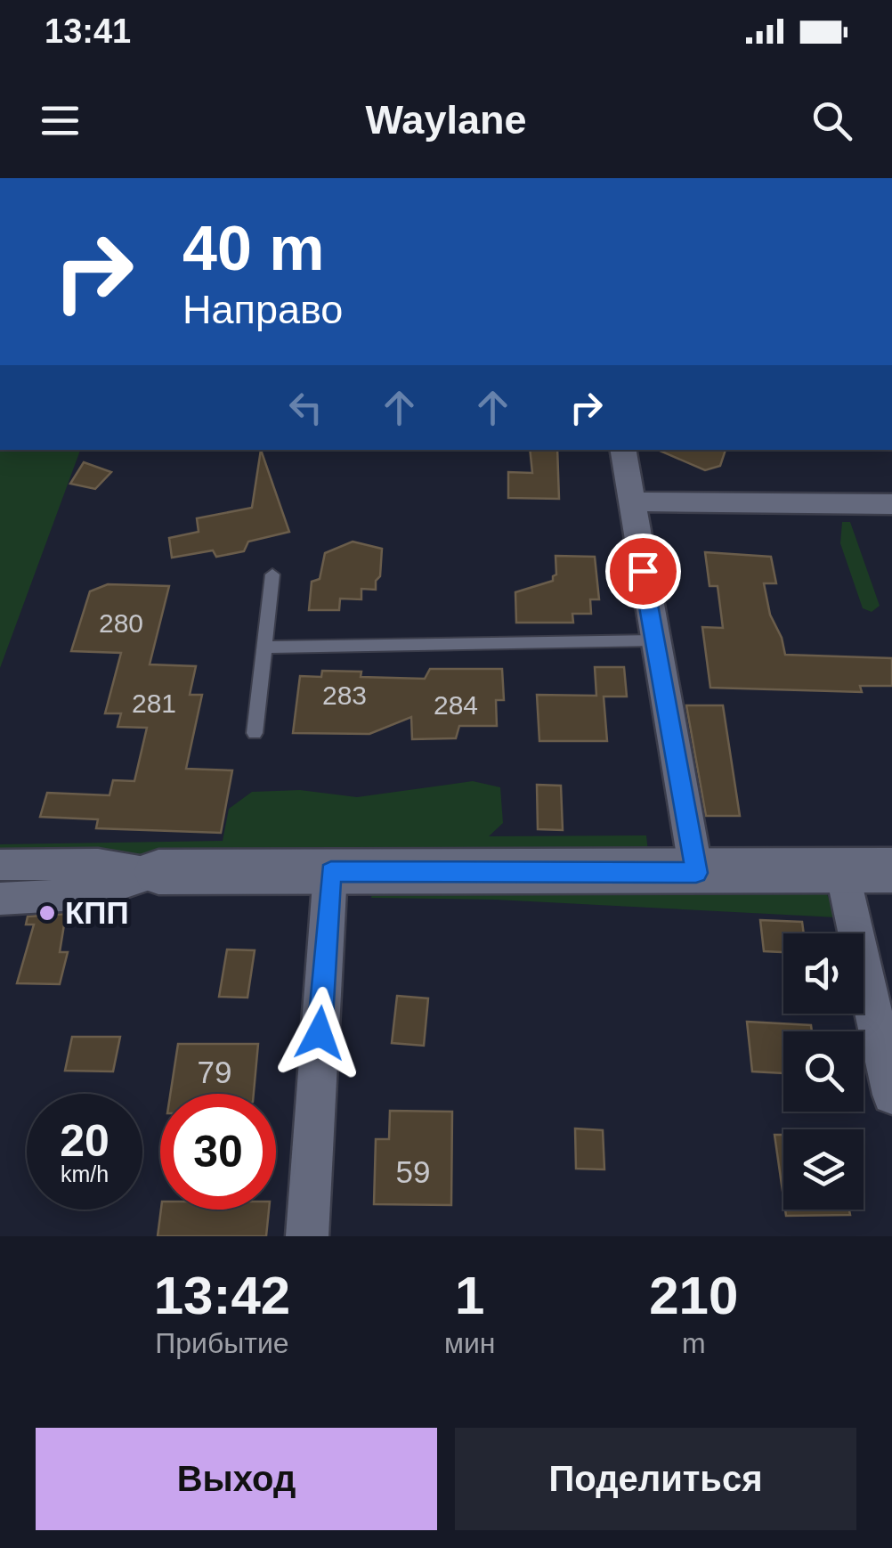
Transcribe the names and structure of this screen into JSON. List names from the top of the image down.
{
  "places": ["КПП"],
  "house_numbers": [
    "280",
    "283",
    "281",
    "284",
    "79",
    "59"
  ],
  "page": {
    "status": "13:41",
    "header": "Waylane",
    "turn": ["40 m", "Направо"],
    "speed": "20 km/h",
    "limit": "30",
    "eta": [
      "13:42",
      "Прибытие",
      "1",
      "мин",
      "210",
      "m"
    ],
    "buttons": ["Выход", "Поделиться"]
  }
}
